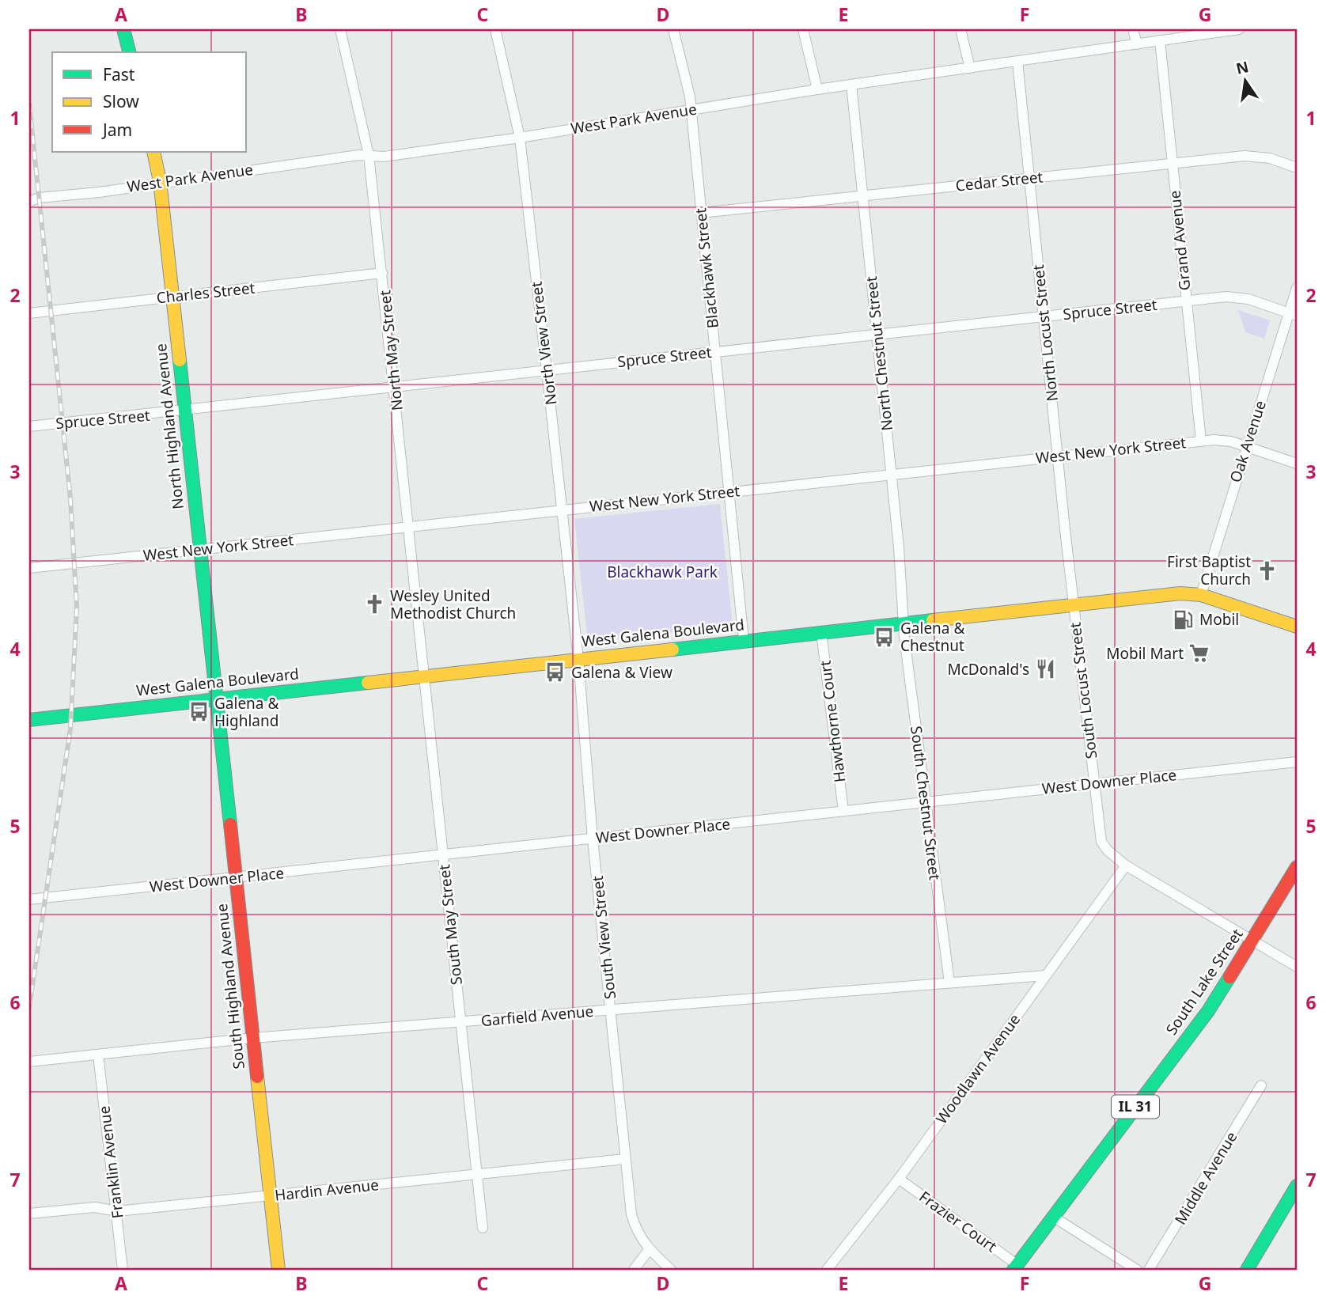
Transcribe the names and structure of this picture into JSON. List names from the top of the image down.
{
  "streets": {
    "main road": [
      "North Highland Avenue",
      "West Galena Boulevard",
      "South Lake Street",
      "South Highland Avenue",
      "IL 31"
    ],
    "street": [
      "West Park Avenue",
      "Cedar Street",
      "Grand Avenue",
      "Blackhawk Street",
      "Charles Street",
      "Spruce Street",
      "North Locust Street",
      "North View Street",
      "North May Street",
      "North Chestnut Street",
      "Oak Avenue",
      "West New York Street",
      "South Locust Street",
      "Hawthorne Court",
      "West Downer Place",
      "South Chestnut Street",
      "South May Street",
      "South View Street",
      "Garfield Avenue",
      "Woodlawn Avenue",
      "Franklin Avenue",
      "Middle Avenue",
      "Hardin Avenue",
      "Frazier Court"
    ]
  },
  "crossings": [
    ["West Park Avenue", "Grand Avenue"],
    ["West Park Avenue", "Blackhawk Street"],
    ["West Park Avenue", "North Locust Street"],
    ["West Park Avenue", "North View Street"],
    ["West Park Avenue", "North May Street"],
    ["West Park Avenue", "North Chestnut Street"],
    ["West Park Avenue", "North Highland Avenue"],
    ["Cedar Street", "Grand Avenue"],
    ["Cedar Street", "Blackhawk Street"],
    ["Cedar Street", "North Locust Street"],
    ["Cedar Street", "North Chestnut Street"],
    ["Grand Avenue", "Spruce Street"],
    ["Grand Avenue", "West New York Street"],
    ["Blackhawk Street", "Spruce Street"],
    ["Blackhawk Street", "West New York Street"],
    ["Blackhawk Street", "West Galena Boulevard"],
    ["Charles Street", "North May Street"],
    ["Charles Street", "North Highland Avenue"],
    ["Spruce Street", "North Locust Street"],
    ["Spruce Street", "North View Street"],
    ["Spruce Street", "North May Street"],
    ["Spruce Street", "North Chestnut Street"],
    ["Spruce Street", "North Highland Avenue"],
    ["Spruce Street", "Oak Avenue"],
    ["North Locust Street", "West New York Street"],
    ["North Locust Street", "West Galena Boulevard"],
    ["North Locust Street", "South Locust Street"],
    ["North View Street", "West New York Street"],
    ["North View Street", "West Galena Boulevard"],
    ["North View Street", "South View Street"],
    ["North May Street", "West New York Street"],
    ["North May Street", "West Galena Boulevard"],
    ["North May Street", "South May Street"],
    ["North Chestnut Street", "West New York Street"],
    ["North Chestnut Street", "West Galena Boulevard"],
    ["North Chestnut Street", "South Chestnut Street"],
    ["North Highland Avenue", "West New York Street"],
    ["North Highland Avenue", "West Galena Boulevard"],
    ["North Highland Avenue", "South Highland Avenue"],
    ["Oak Avenue", "West New York Street"],
    ["Oak Avenue", "West Galena Boulevard"],
    ["West Galena Boulevard", "South Locust Street"],
    ["West Galena Boulevard", "Hawthorne Court"],
    ["West Galena Boulevard", "South Chestnut Street"],
    ["West Galena Boulevard", "South May Street"],
    ["West Galena Boulevard", "South View Street"],
    ["West Galena Boulevard", "South Highland Avenue"],
    ["South Locust Street", "West Downer Place"],
    ["South Locust Street", "South Lake Street"],
    ["South Locust Street", "Woodlawn Avenue"],
    ["Hawthorne Court", "West Downer Place"],
    ["West Downer Place", "South Chestnut Street"],
    ["West Downer Place", "South May Street"],
    ["West Downer Place", "South View Street"],
    ["West Downer Place", "South Highland Avenue"],
    ["South Chestnut Street", "Garfield Avenue"],
    ["South May Street", "Garfield Avenue"],
    ["South May Street", "Hardin Avenue"],
    ["South View Street", "Garfield Avenue"],
    ["South View Street", "Hardin Avenue"],
    ["South Lake Street", "Frazier Court"],
    ["South Highland Avenue", "Garfield Avenue"],
    ["South Highland Avenue", "Hardin Avenue"],
    ["Garfield Avenue", "Woodlawn Avenue"],
    ["Garfield Avenue", "Franklin Avenue"],
    ["Woodlawn Avenue", "Frazier Court"],
    ["Franklin Avenue", "Hardin Avenue"]
  ],
  "parks": ["Blackhawk Park"],
  "places": {
    "church": ["First Baptist Church", "Wesley United Methodist Church"],
    "fuel station": ["Mobil"],
    "bus stop": ["Galena & Chestnut", "Galena & View", "Galena & Highland"],
    "supermarket": ["Mobil Mart"],
    "restaurant": ["McDonald's"]
  },
  "legend": ["Fast", "Slow", "Jam"],
  "north": "top",
  "grid": {
    "columns": [
      "A",
      "B",
      "C",
      "D",
      "E",
      "F",
      "G"
    ],
    "rows": [
      "1",
      "2",
      "3",
      "4",
      "5",
      "6",
      "7"
    ]
  }
}
